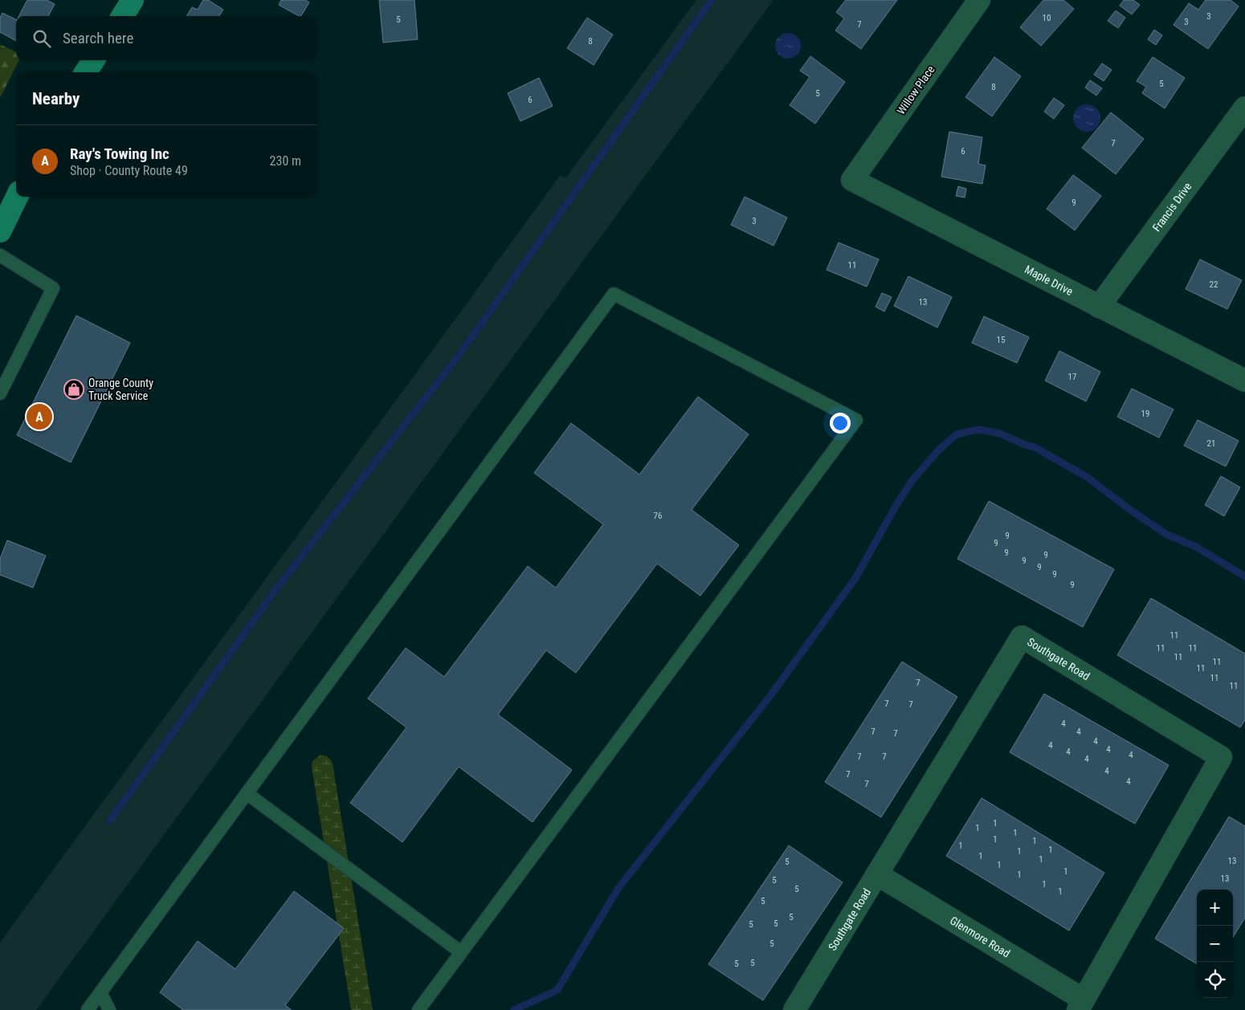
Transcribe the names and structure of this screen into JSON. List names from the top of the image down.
{
  "streets": {
    "street": [
      "Willow Place",
      "Francis Drive",
      "Maple Drive",
      "Southgate Road",
      "Glenmore Road"
    ]
  },
  "crossings": [
    ["Willow Place", "Maple Drive"],
    ["Francis Drive", "Maple Drive"],
    ["Southgate Road", "Glenmore Road"]
  ],
  "places": {
    "shop": ["Orange County Truck Service"]
  },
  "house_numbers": [
    "3",
    "10",
    "5",
    "3",
    "7",
    "8",
    "5",
    "8",
    "5",
    "6",
    "7",
    "6",
    "9",
    "3",
    "11",
    "22",
    "13",
    "15",
    "17",
    "19",
    "21",
    "76",
    "9",
    "9",
    "9",
    "9",
    "9",
    "9",
    "9",
    "9",
    "11",
    "11",
    "11",
    "11",
    "11",
    "11",
    "11",
    "7",
    "11",
    "7",
    "7",
    "4",
    "7",
    "4",
    "7",
    "4",
    "4",
    "4",
    "4",
    "4",
    "7",
    "7",
    "4",
    "4",
    "7",
    "4",
    "7",
    "1",
    "1",
    "1",
    "1",
    "1",
    "1",
    "1",
    "1",
    "1",
    "1",
    "13",
    "5",
    "1",
    "1",
    "1",
    "13",
    "5",
    "1",
    "5",
    "1",
    "5",
    "5",
    "5",
    "5",
    "5",
    "5",
    "5"
  ],
  "page": {
    "search": "Search here",
    "heading": "Nearby",
    "list": [
      {
        "mark": "A",
        "name": "Ray's Towing Inc",
        "note": "Shop · County Route 49",
        "value": "230 m"
      }
    ],
    "pins": "A",
    "map_buttons": ["+", "−"]
  }
}
